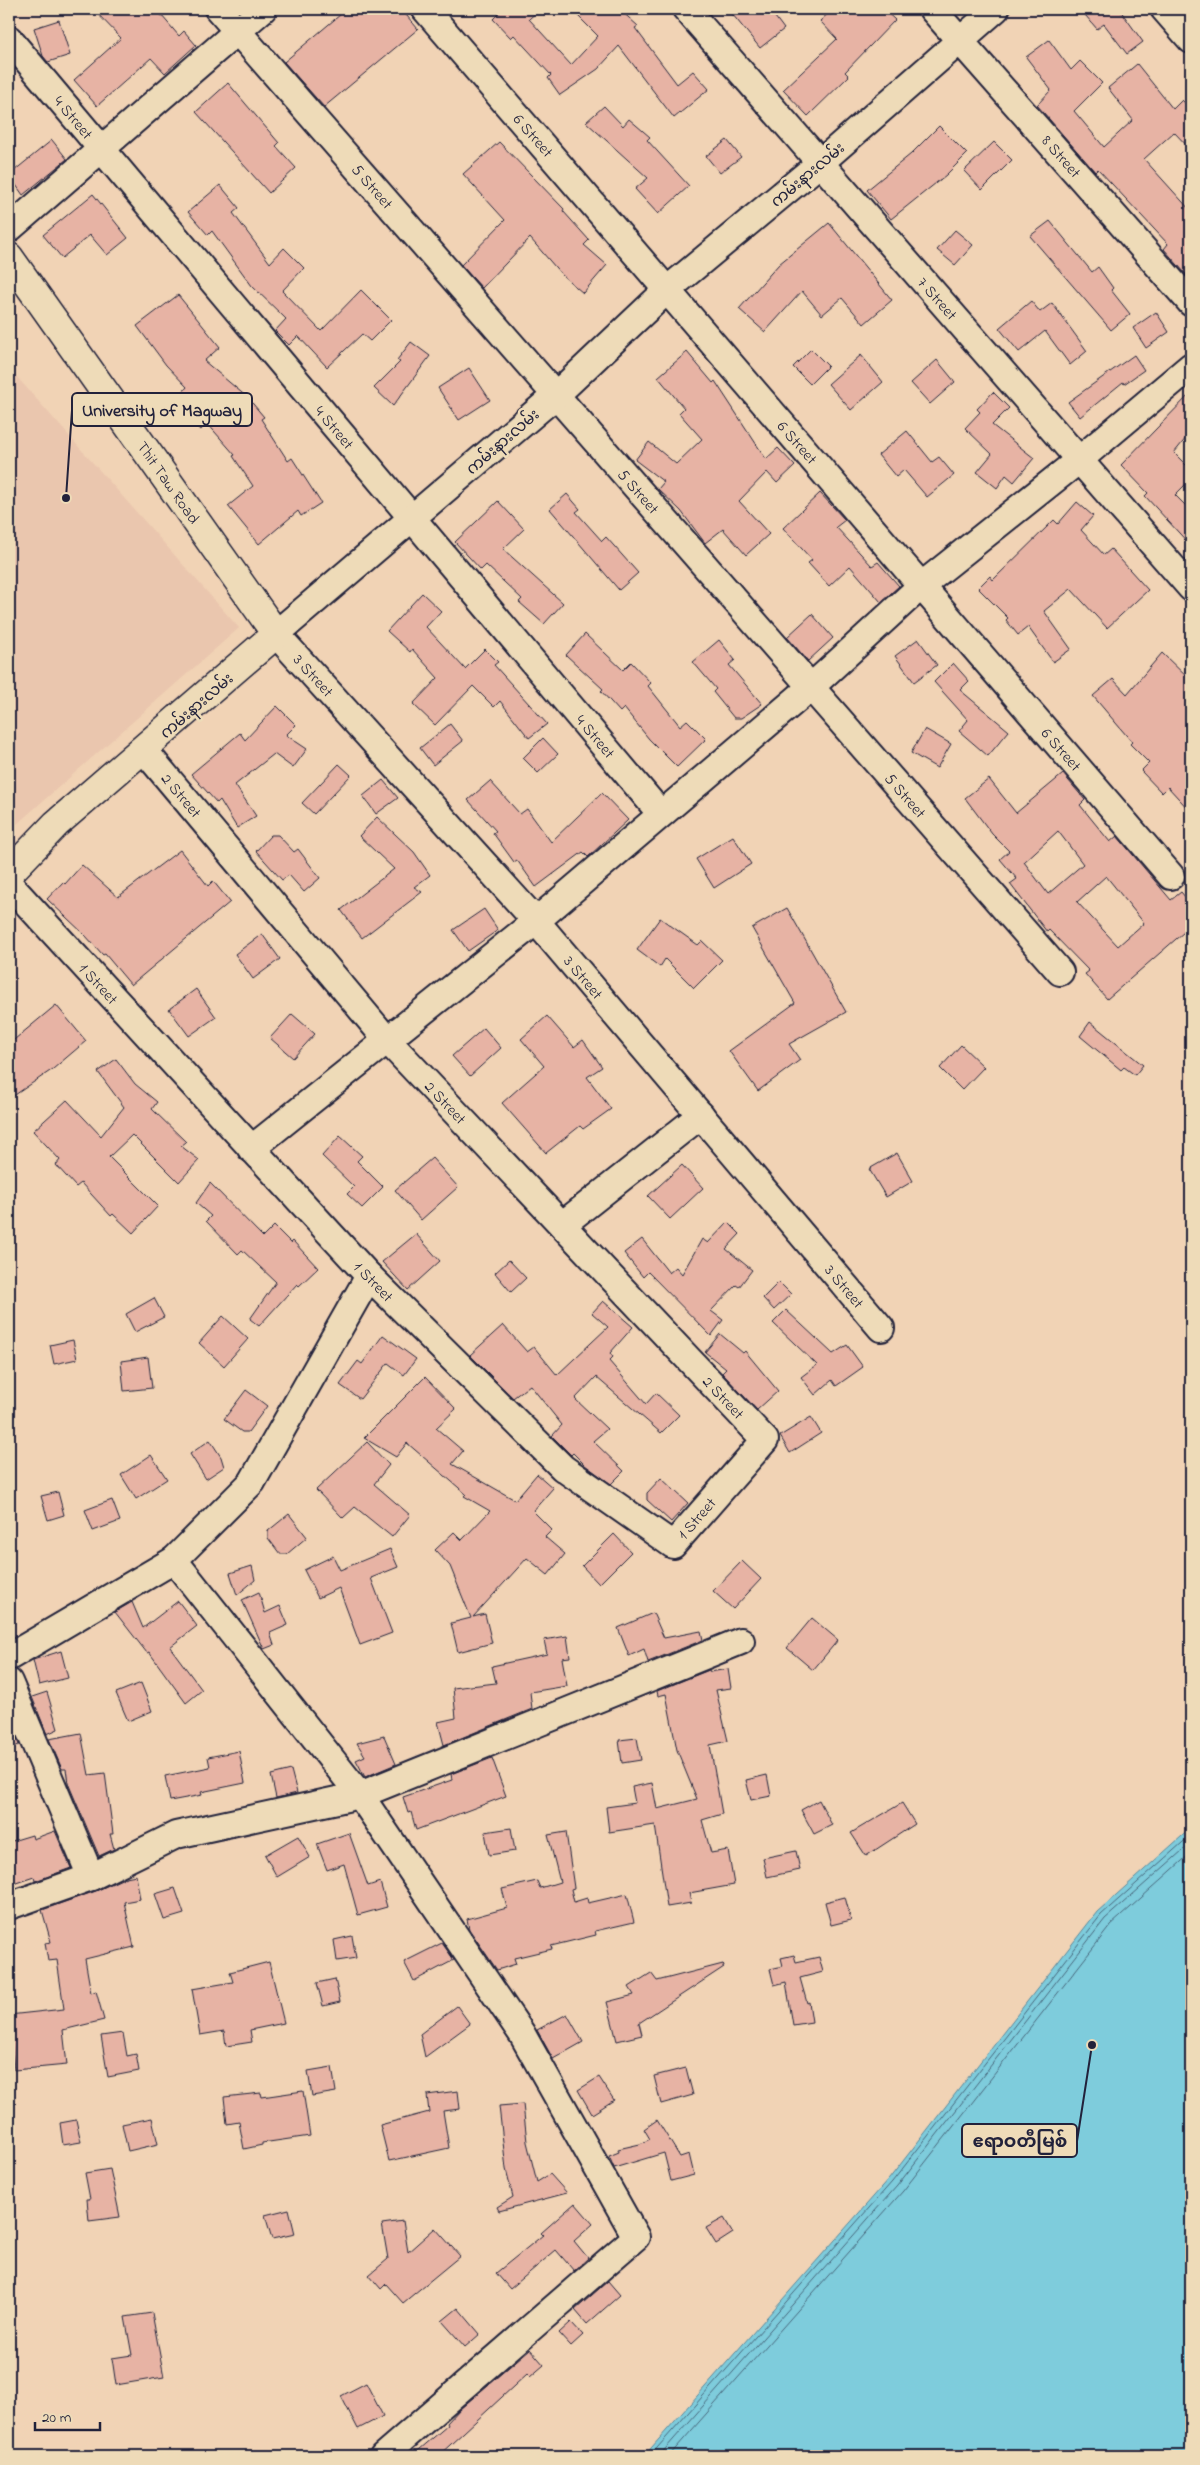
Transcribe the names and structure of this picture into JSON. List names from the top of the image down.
{
  "streets": {
    "street": [
      "4 Street",
      "6 Street",
      "8 Street",
      "ကမ်းနားလမ်း",
      "5 Street",
      "7 Street",
      "Thit Taw Road",
      "3 Street",
      "2 Street",
      "1 Street"
    ]
  },
  "crossings": [
    ["4 Street", "ကမ်းနားလမ်း"],
    ["6 Street", "ကမ်းနားလမ်း"],
    ["8 Street", "ကမ်းနားလမ်း"],
    ["ကမ်းနားလမ်း", "5 Street"],
    ["ကမ်းနားလမ်း", "7 Street"],
    ["ကမ်းနားလမ်း", "Thit Taw Road"],
    ["ကမ်းနားလမ်း", "3 Street"],
    ["ကမ်းနားလမ်း", "2 Street"],
    ["Thit Taw Road", "3 Street"],
    ["2 Street", "1 Street"]
  ],
  "places": ["University of Magway", "ဧရာဝတီမြစ်"],
  "scale_bar": "20 m"
}
